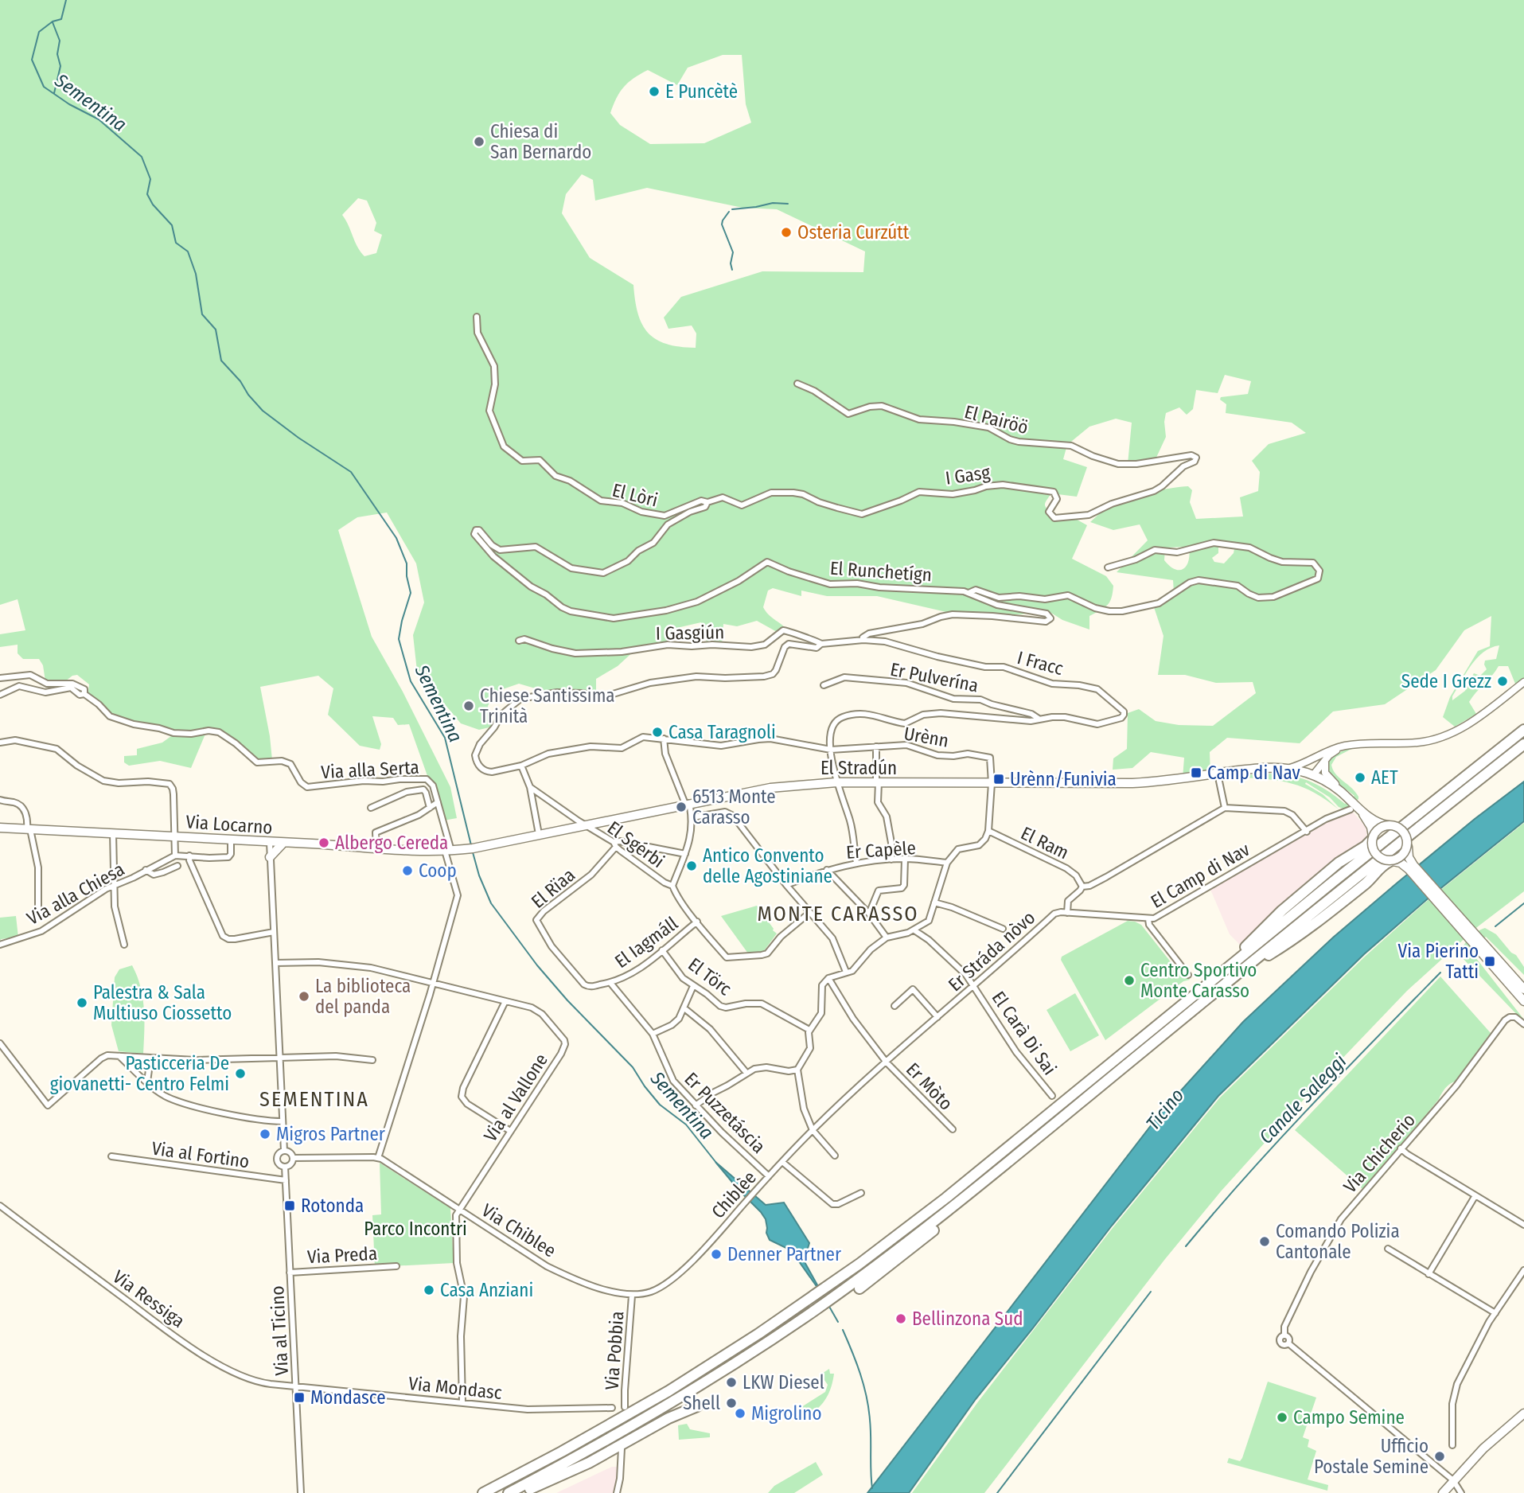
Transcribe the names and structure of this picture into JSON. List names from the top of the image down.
{
  "streets": {
    "main road": ["El Stradún", "Via Locarno"],
    "street": [
      "El Pairöö",
      "I Gasg",
      "El Lòri",
      "El Runchetígn",
      "I Gasgiún",
      "I Fracc",
      "Er Pulverína",
      "Urènn",
      "Via alla Serta",
      "El Ram",
      "El Sgérbi",
      "Er Capèle",
      "El Camp di Nav",
      "El Rïaa",
      "Via alla Chiesa",
      "El Iagmáll",
      "Er Stráda nòvo",
      "El Törc",
      "El Carà Di Sai",
      "Er Mòto",
      "Via al Vallone",
      "Er Puzzetáscia",
      "Via Chicherio",
      "Via al Fortino",
      "Chiblèe",
      "Via Chiblee",
      "Via Preda",
      "Via Ressiga",
      "Via al Ticino",
      "Via Pobbia",
      "Via Mondasc"
    ]
  },
  "crossings": [
    ["El Pairöö", "I Gasg"],
    ["I Gasg", "El Lòri"],
    ["I Gasg", "El Runchetígn"],
    ["El Lòri", "El Runchetígn"],
    ["I Gasgiún", "Urènn"],
    ["I Fracc", "Er Pulverína"],
    ["I Fracc", "Urènn"],
    ["I Fracc", "El Stradún"],
    ["I Fracc", "Er Capèle"],
    ["Urènn", "El Stradún"],
    ["Urènn", "El Ram"],
    ["El Stradún", "Via alla Serta"],
    ["El Stradún", "Via Locarno"],
    ["El Stradún", "El Sgérbi"],
    ["Via alla Serta", "Via Locarno"],
    ["Via alla Serta", "Via al Vallone"],
    ["El Sgérbi", "El Rïaa"],
    ["El Camp di Nav", "Er Stráda nòvo"],
    ["El Rïaa", "El Iagmáll"],
    ["El Rïaa", "Er Puzzetáscia"],
    ["El Iagmáll", "El Törc"],
    ["El Iagmáll", "Er Puzzetáscia"],
    ["Er Stráda nòvo", "El Carà Di Sai"],
    ["Er Stráda nòvo", "Er Mòto"],
    ["Er Stráda nòvo", "Er Puzzetáscia"],
    ["Er Stráda nòvo", "Chiblèe"],
    ["Via al Vallone", "Via Chiblee"],
    ["Er Puzzetáscia", "Chiblèe"],
    ["Via al Fortino", "Via al Ticino"],
    ["Chiblèe", "Via Chiblee"],
    ["Chiblèe", "Via Pobbia"],
    ["Via Chiblee", "Via Pobbia"],
    ["Via Preda", "Via al Ticino"],
    ["Via Ressiga", "Via al Ticino"],
    ["Via Ressiga", "Via Mondasc"],
    ["Via al Ticino", "Via Mondasc"]
  ],
  "districts": ["MONTE CARASSO", "SEMENTINA"],
  "water": ["Sementina", "Canale Saleggi", "Ticino"],
  "parks": ["Parco Incontri"],
  "places": {
    "other": [
      "E Puncètè",
      "Chiesa di San Bernardo",
      "Osteria Curzútt",
      "Sede I Grezz",
      "Chiese Santissima Trinità",
      "Casa Taragnoli",
      "AET",
      "6513 Monte Carasso",
      "Albergo Cereda",
      "Antico Convento delle Agostiniane",
      "Coop",
      "Centro Sportivo Monte Carasso",
      "La biblioteca del panda",
      "Palestra & Sala Multiuso Ciossetto",
      "Pasticceria De giovanetti- Centro Felmi",
      "Migros Partner",
      "Comando Polizia Cantonale",
      "Denner Partner",
      "Casa Anziani",
      "Bellinzona Sud",
      "LKW Diesel",
      "Shell",
      "Migrolino",
      "Campo Semine",
      "Ufficio Postale Semine"
    ],
    "transit": [
      "Camp di Nav",
      "Urènn/Funivia",
      "Via Pierino Tatti",
      "Rotonda",
      "Mondasce"
    ]
  }
}
